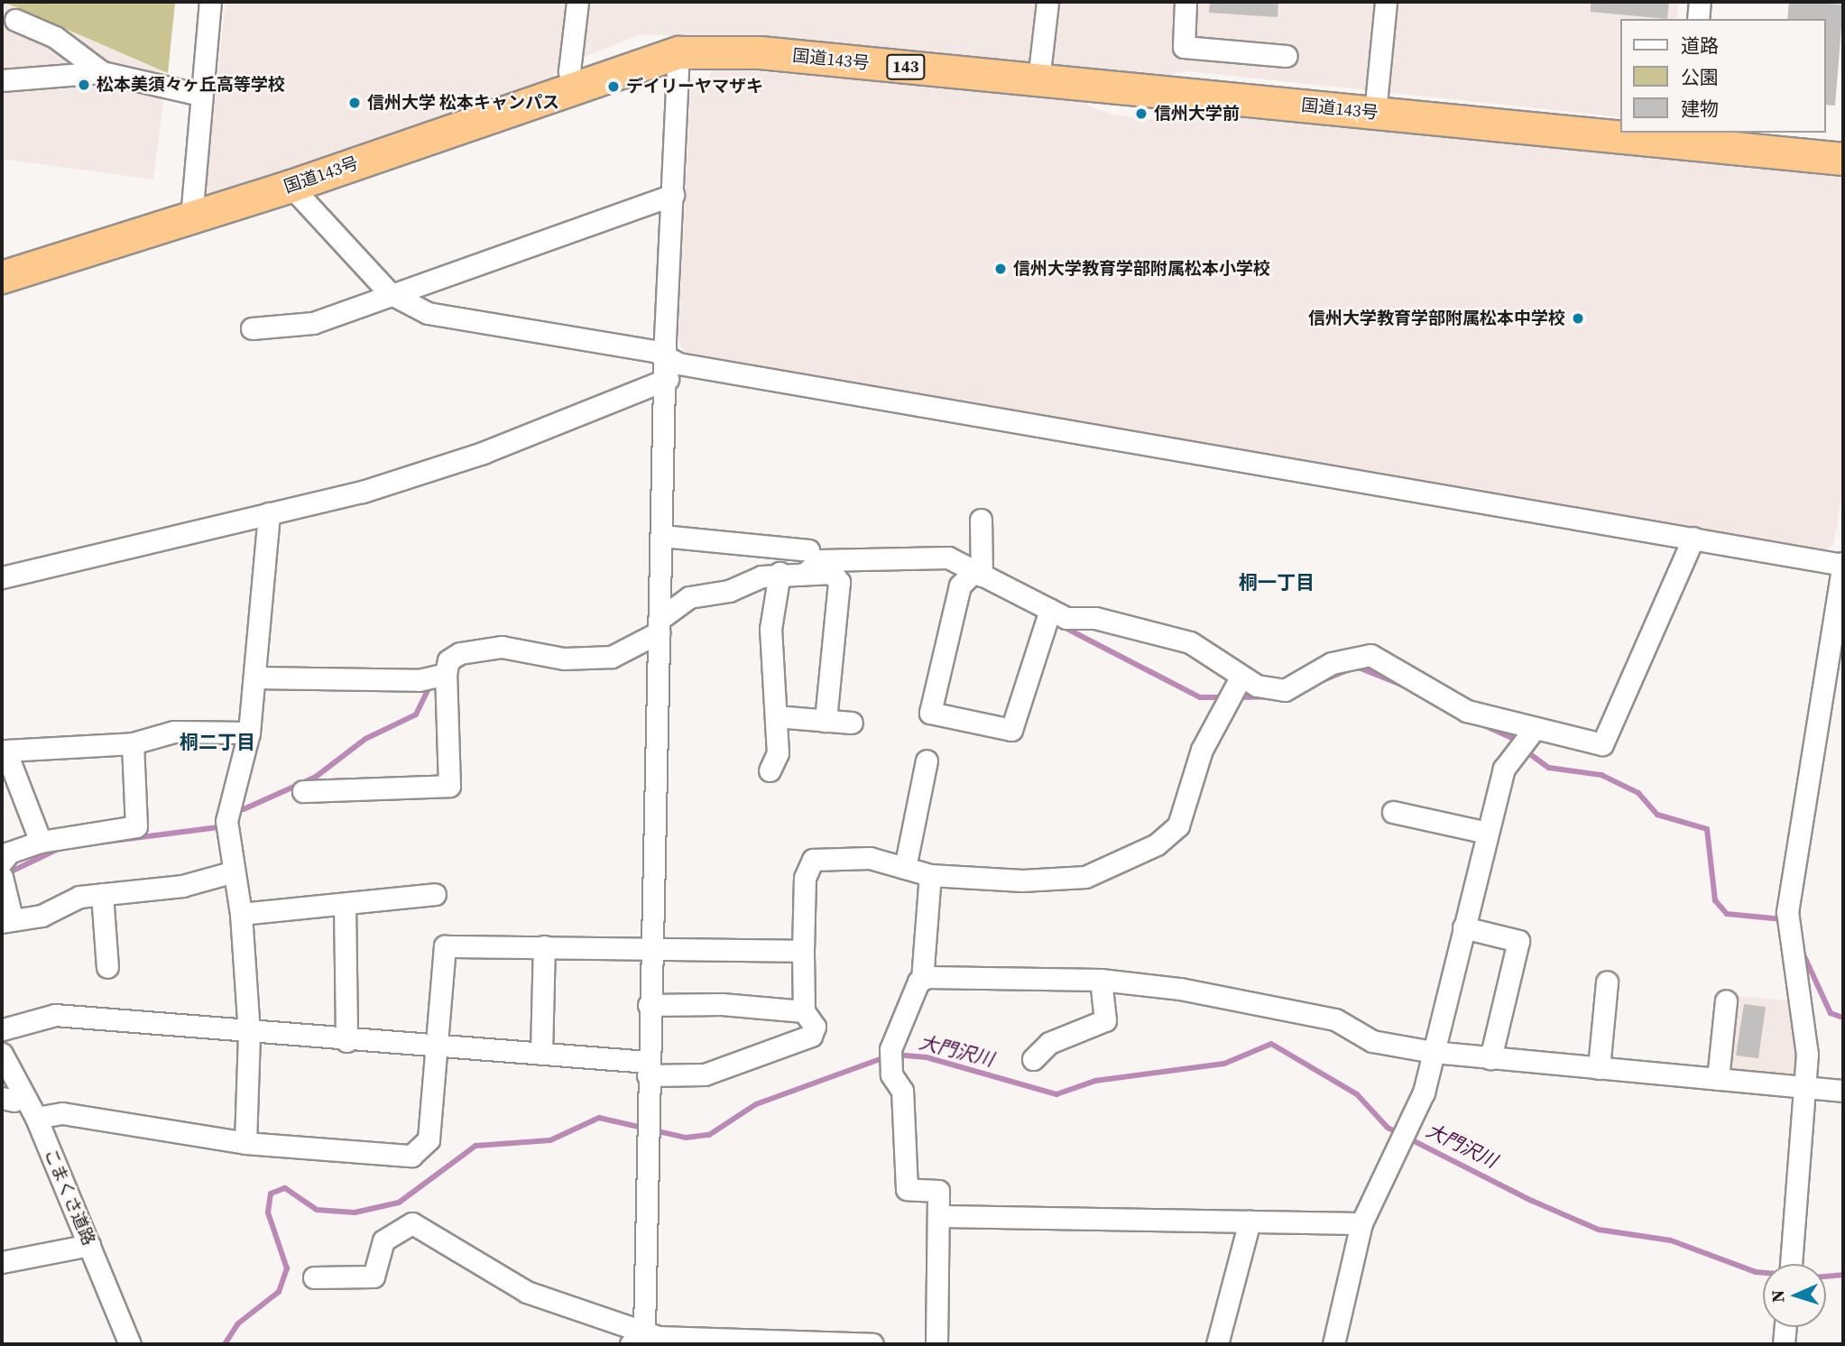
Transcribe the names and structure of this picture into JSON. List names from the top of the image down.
{
  "streets": {
    "highway": ["国道143号", "143"],
    "street": ["こまくさ道路"]
  },
  "districts": ["桐一丁目", "桐二丁目"],
  "water": ["大門沢川"],
  "places": [
    "松本美須々ヶ丘高等学校",
    "デイリーヤマザキ",
    "信州大学 松本キャンパス",
    "信州大学前",
    "信州大学教育学部附属松本小学校",
    "信州大学教育学部附属松本中学校"
  ],
  "legend": ["道路", "公園", "建物"],
  "north": "left"
}
